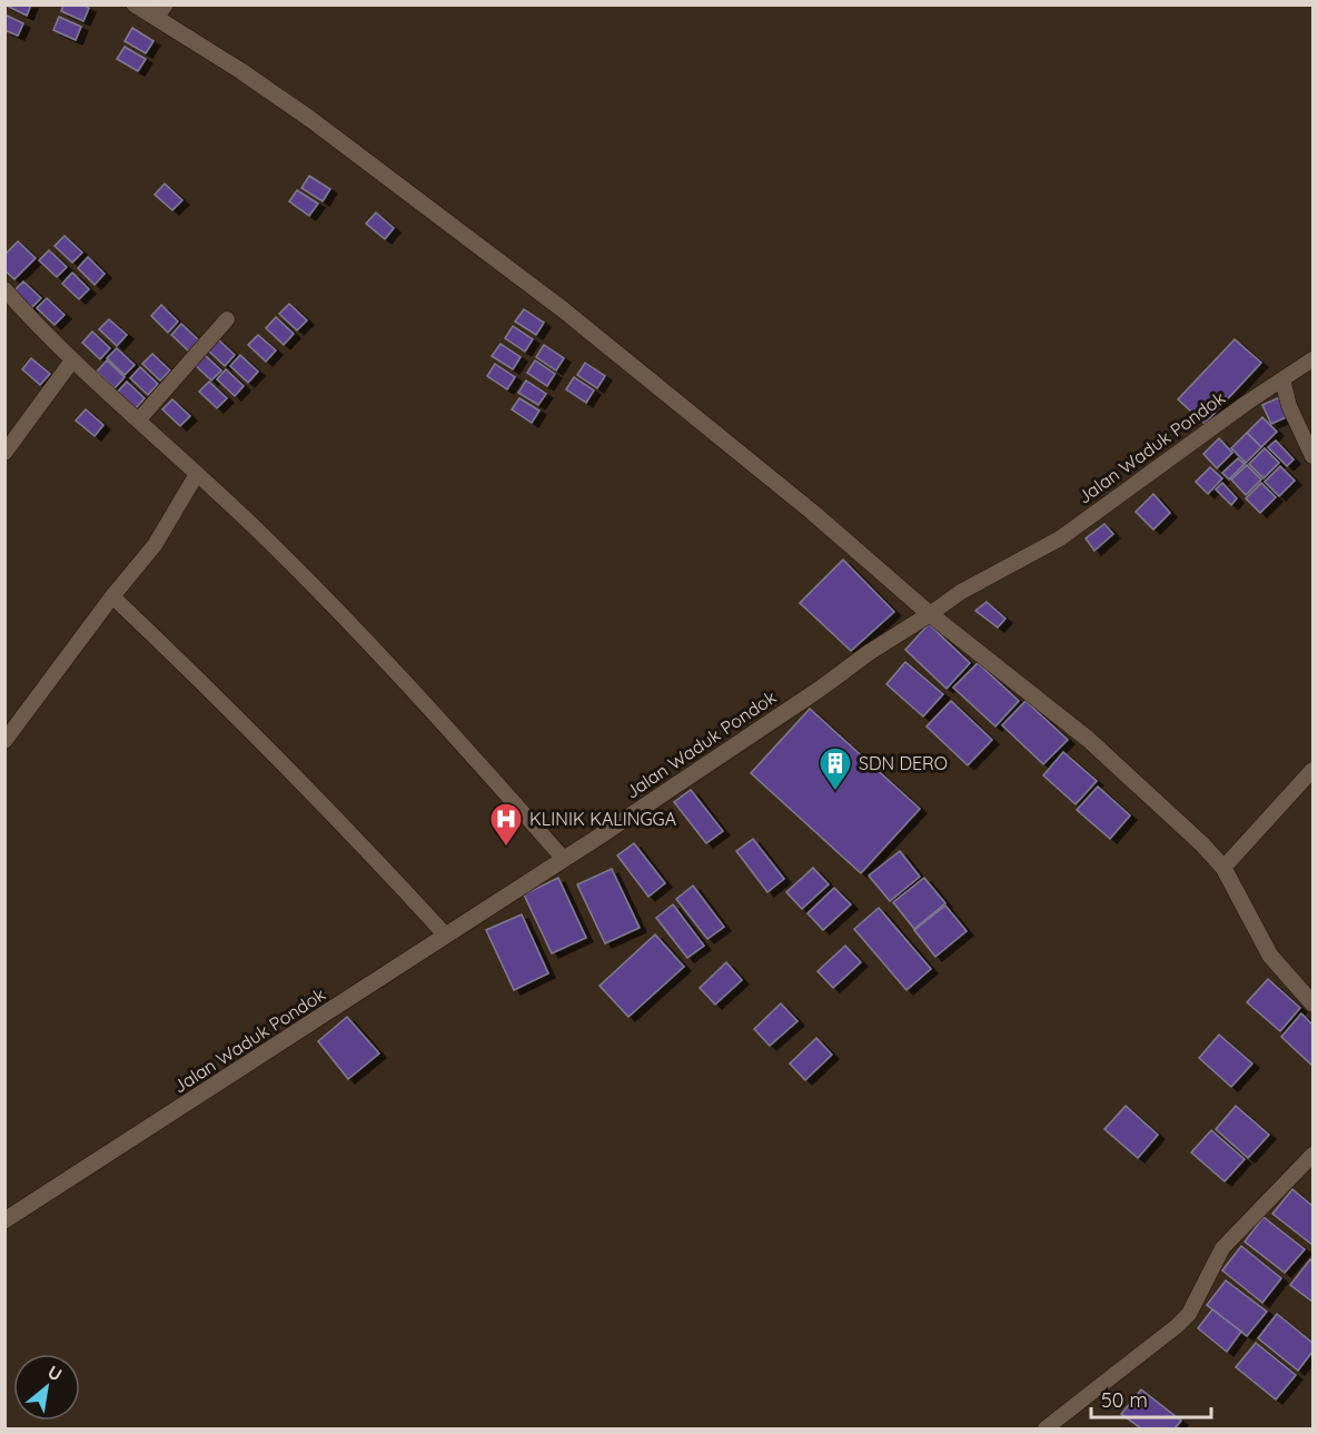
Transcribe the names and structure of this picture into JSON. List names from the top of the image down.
{
  "streets": {
    "street": ["Jalan Waduk Pondok"]
  },
  "places": {
    "building": ["SDN DERO"],
    "hospital": ["KLINIK KALINGGA"]
  },
  "scale_bar": "50 m",
  "north": "top right"
}
